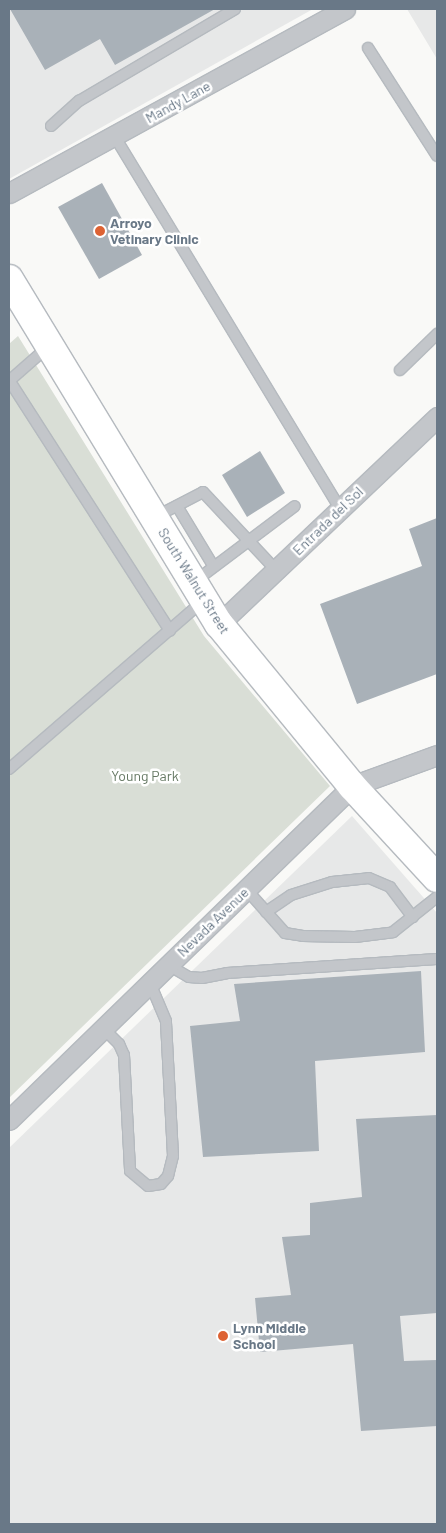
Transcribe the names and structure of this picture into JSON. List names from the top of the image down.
{
  "streets": {
    "street": [
      "Mandy Lane",
      "Entrada del Sol",
      "South Walnut Street",
      "Nevada Avenue"
    ]
  },
  "crossings": [
    ["Entrada del Sol", "South Walnut Street"],
    ["South Walnut Street", "Nevada Avenue"]
  ],
  "parks": ["Young Park"],
  "places": ["Arroyo Vetinary Clinic", "Lynn Middle School"]
}
